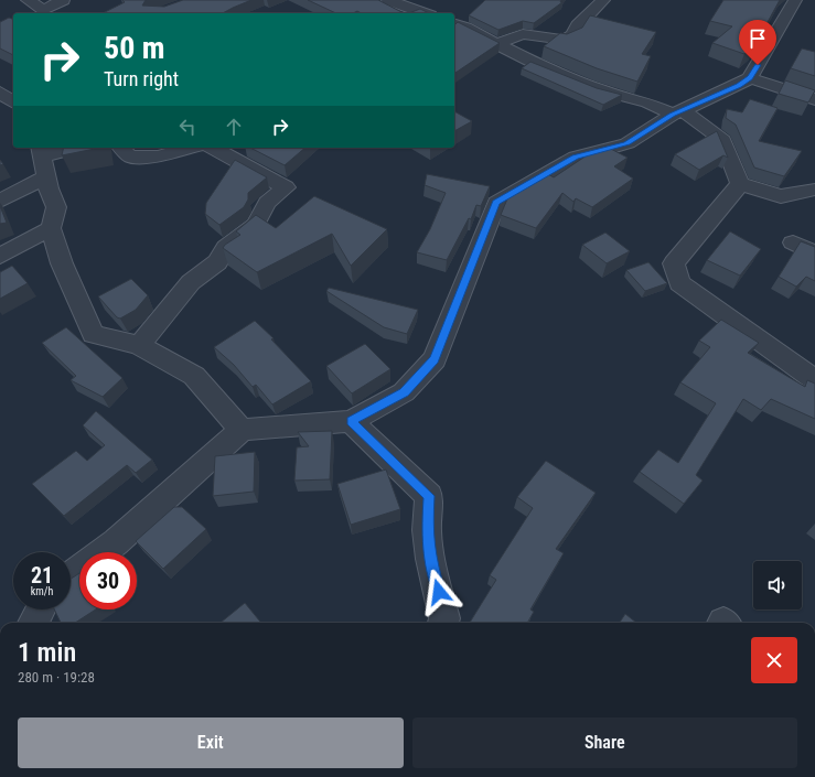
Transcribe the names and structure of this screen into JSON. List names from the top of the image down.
{
  "page": {
    "turn": ["50 m", "Turn right"],
    "speed": "21 km/h",
    "limit": "30",
    "heading": ["1 min", "280 m · 19:28"],
    "buttons": ["Exit", "Share"]
  }
}
